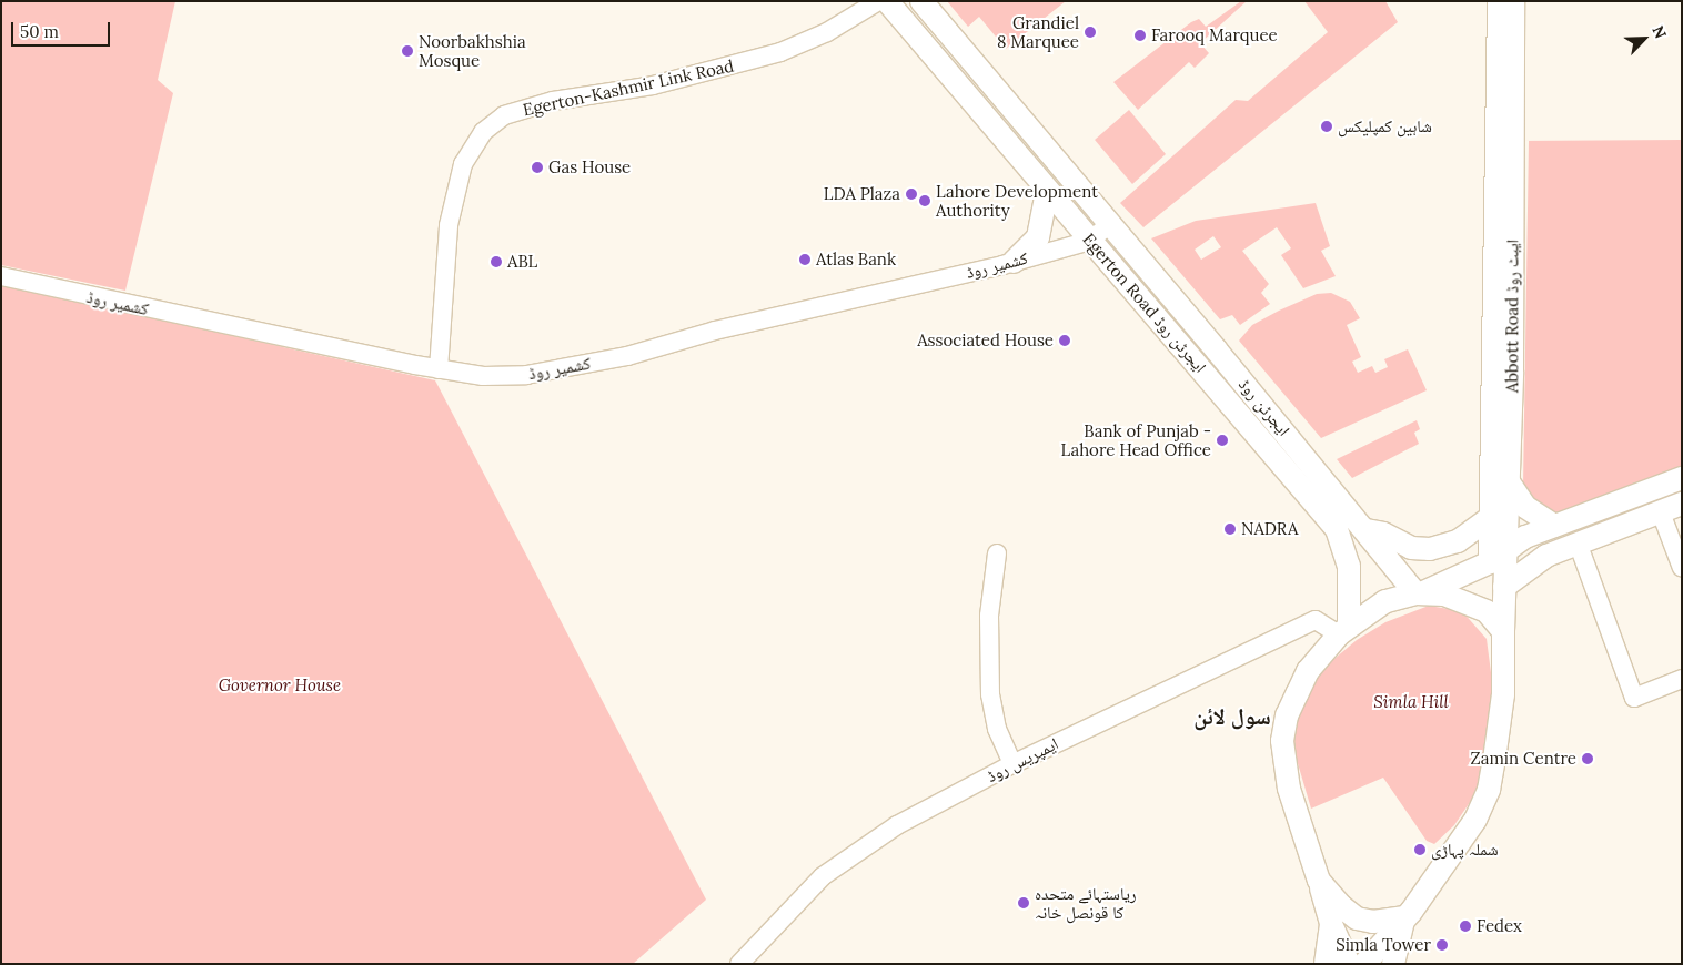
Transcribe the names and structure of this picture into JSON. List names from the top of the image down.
{
  "streets": {
    "main road": ["Egerton Road ایجرٹن روڈ", "Abbott Road ایبٹ روڈ", "ایجرٹن روڈ"],
    "street": ["Egerton-Kashmir Link Road", "کشمیر روڈ", "ایمپریس روڈ"]
  },
  "crossings": [
    ["Egerton-Kashmir Link Road", "کشمیر روڈ"],
    ["کشمیر روڈ", "Egerton Road ایجرٹن روڈ"],
    ["کشمیر روڈ", "ایجرٹن روڈ"],
    ["Egerton Road ایجرٹن روڈ", "ایجرٹن روڈ"],
    ["Egerton Road ایجرٹن روڈ", "ایمپریس روڈ"]
  ],
  "districts": ["سول لائن"],
  "parks": ["Governor House", "Simla Hill"],
  "places": [
    "Grandiel 8 Marquee",
    "Farooq Marquee",
    "Noorbakhshia Mosque",
    "شاہین کمپلیکس",
    "Gas House",
    "LDA Plaza",
    "Lahore Development Authority",
    "Atlas Bank",
    "ABL",
    "Associated House",
    "Bank of Punjab - Lahore Head Office",
    "NADRA",
    "Zamin Centre",
    "شملہ پہاڑی",
    "ریاستہائے متحدہ کا قونصل خانہ",
    "Fedex",
    "Simla Tower"
  ],
  "scale_bar": "50 m",
  "north": "top right"
}
